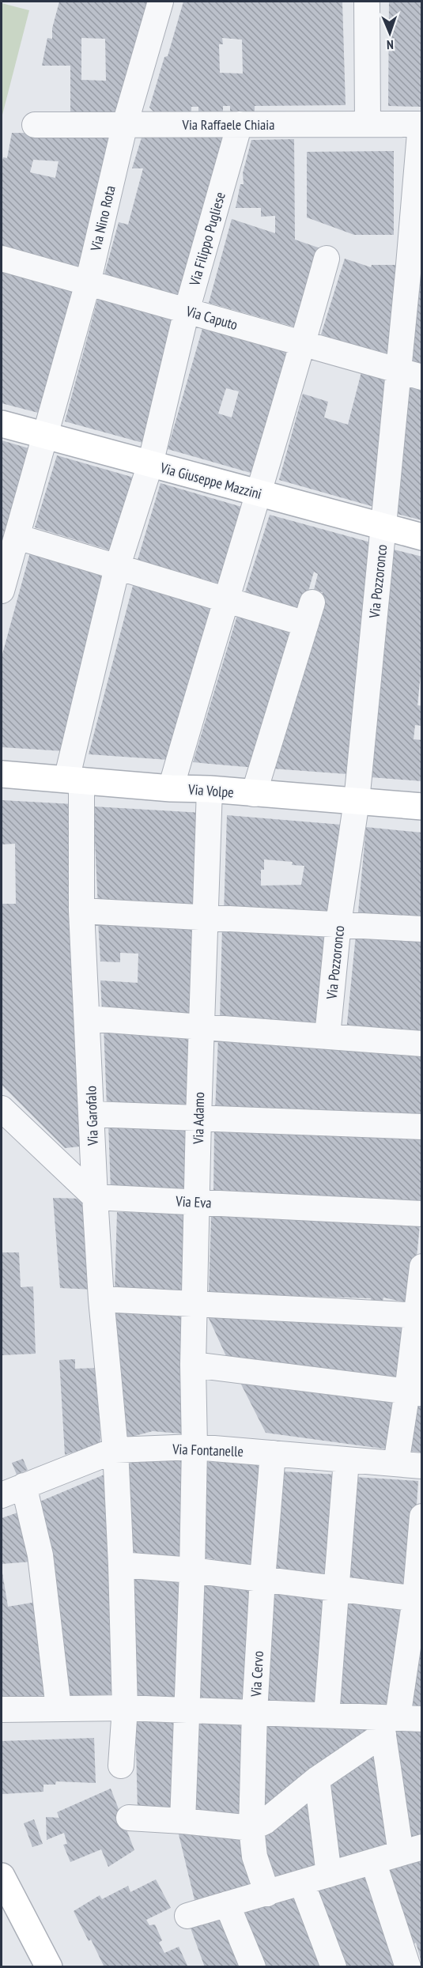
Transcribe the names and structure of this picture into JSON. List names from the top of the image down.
{
  "streets": {
    "main road": ["Via Giuseppe Mazzini", "Via Volpe"],
    "street": [
      "Via Raffaele Chiaia",
      "Via Nino Rota",
      "Via Filippo Pugliese",
      "Via Caputo",
      "Via Pozzoronco",
      "Via Garofalo",
      "Via Adamo",
      "Via Eva",
      "Via Fontanelle",
      "Via Cervo"
    ]
  },
  "crossings": [
    ["Via Raffaele Chiaia", "Via Nino Rota"],
    ["Via Raffaele Chiaia", "Via Filippo Pugliese"],
    ["Via Raffaele Chiaia", "Via Pozzoronco"],
    ["Via Nino Rota", "Via Caputo"],
    ["Via Nino Rota", "Via Giuseppe Mazzini"],
    ["Via Filippo Pugliese", "Via Caputo"],
    ["Via Filippo Pugliese", "Via Giuseppe Mazzini"],
    ["Via Filippo Pugliese", "Via Garofalo"],
    ["Via Caputo", "Via Pozzoronco"],
    ["Via Giuseppe Mazzini", "Via Pozzoronco"],
    ["Via Pozzoronco", "Via Volpe"],
    ["Via Volpe", "Via Garofalo"],
    ["Via Volpe", "Via Adamo"],
    ["Via Garofalo", "Via Eva"],
    ["Via Garofalo", "Via Fontanelle"],
    ["Via Adamo", "Via Eva"],
    ["Via Adamo", "Via Fontanelle"],
    ["Via Fontanelle", "Via Cervo"]
  ],
  "north": "bottom"
}
